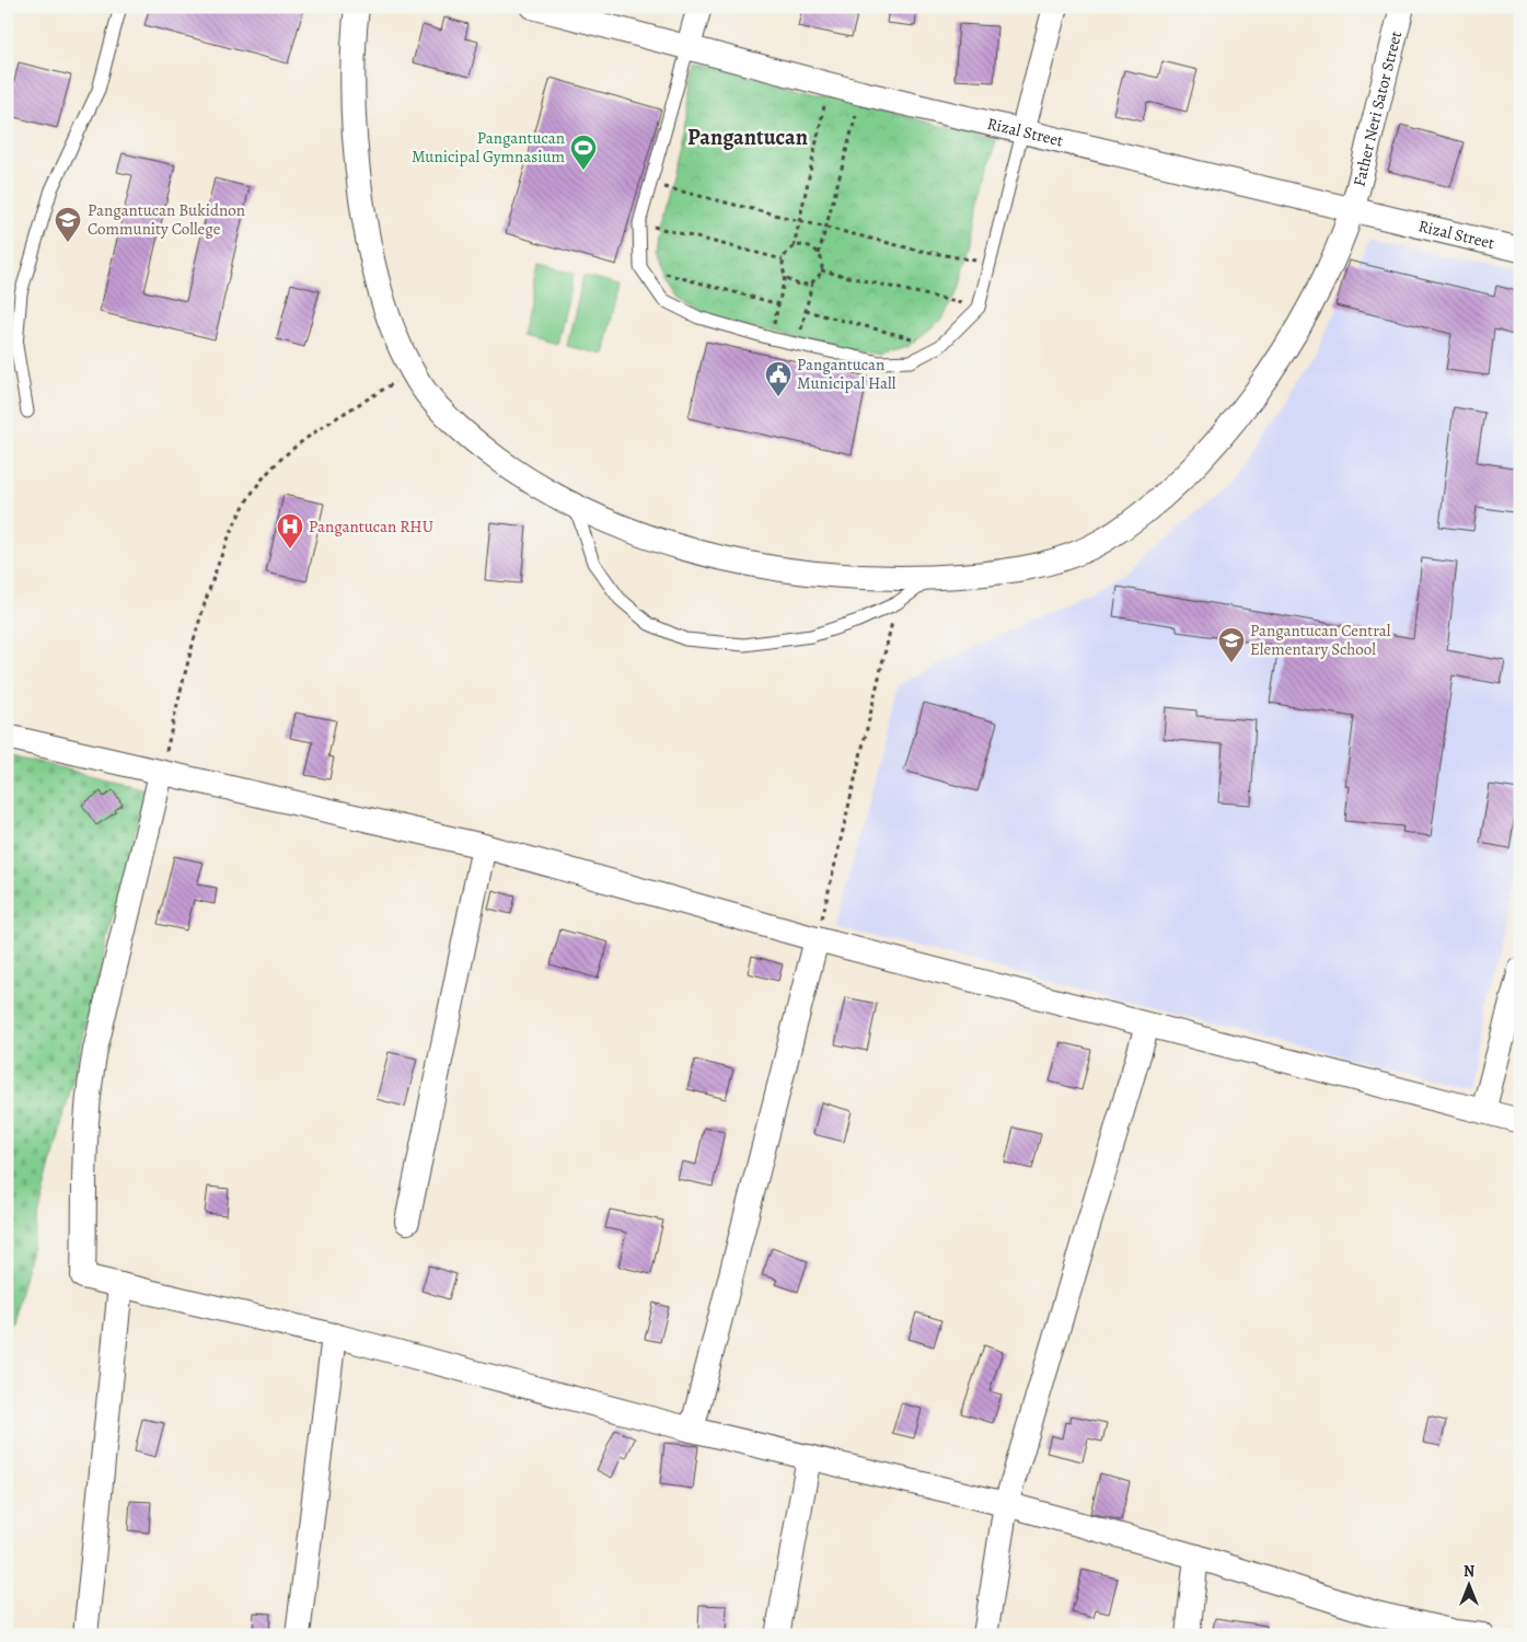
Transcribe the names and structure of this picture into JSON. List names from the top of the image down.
{
  "streets": {
    "street": ["Father Neri Sator Street", "Rizal Street"]
  },
  "crossings": [
    ["Father Neri Sator Street", "Rizal Street"]
  ],
  "districts": ["Pangantucan"],
  "places": {
    "sports": ["Pangantucan Municipal Gymnasium"],
    "school or university": ["Pangantucan Bukidnon Community College", "Pangantucan Central Elementary School"],
    "public building": ["Pangantucan Municipal Hall"],
    "hospital": ["Pangantucan RHU"]
  },
  "north": "top"
}
